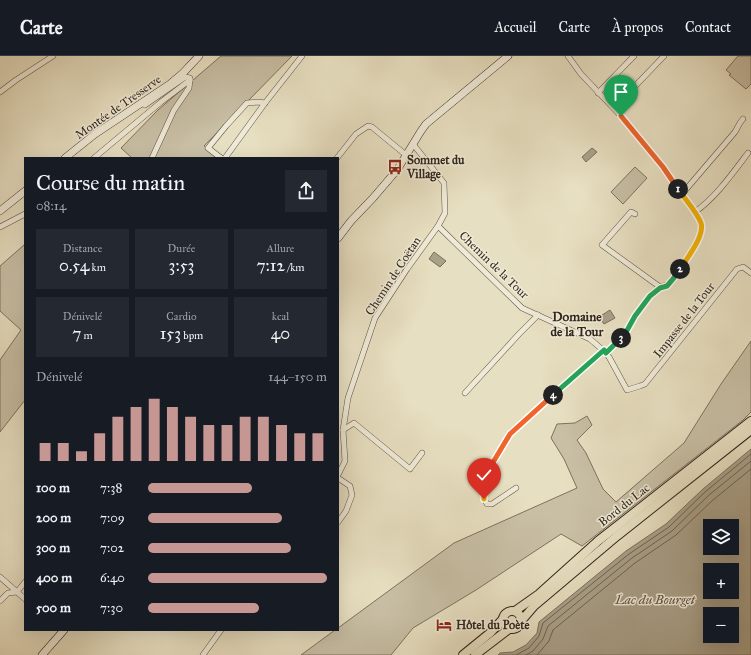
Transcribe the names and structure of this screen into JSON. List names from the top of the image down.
{
  "streets": {
    "main road": ["Bord du Lac"],
    "street": [
      "Montée de Tresserve",
      "Chemin de la Tour",
      "Chemin de Coëtan",
      "Impasse de la Tour"
    ]
  },
  "crossings": [
    ["Chemin de la Tour", "Chemin de Coëtan"],
    ["Chemin de la Tour", "Impasse de la Tour"]
  ],
  "districts": ["Domaine de la Tour"],
  "water": ["Lac du Bourget"],
  "places": {
    "bus stop": ["Sommet du Village"],
    "hotel": ["Hôtel du Poète"]
  },
  "page": {
    "header": "Carte",
    "nav": [
      "Accueil",
      "Carte",
      "À propos",
      "Contact"
    ],
    "heading": ["Course du matin", "08:14"],
    "pins": [
      "1",
      "2",
      "3",
      "4"
    ],
    "stats": [
      ["Distance", "0.54 km"],
      ["Durée", "3:53"],
      ["Allure", "7:12 /km"],
      ["Dénivelé", "7 m"],
      ["Cardio", "153 bpm"],
      ["kcal", "40"]
    ],
    "chart": ["Dénivelé", "144–150 m"],
    "list": [
      {
        "name": "100 m",
        "note": "7:38"
      },
      {
        "name": "200 m",
        "note": "7:09"
      },
      {
        "name": "300 m",
        "note": "7:02"
      },
      {
        "name": "400 m",
        "note": "6:40"
      },
      {
        "name": "500 m",
        "note": "7:30"
      }
    ],
    "map_buttons": ["+", "−"]
  }
}
